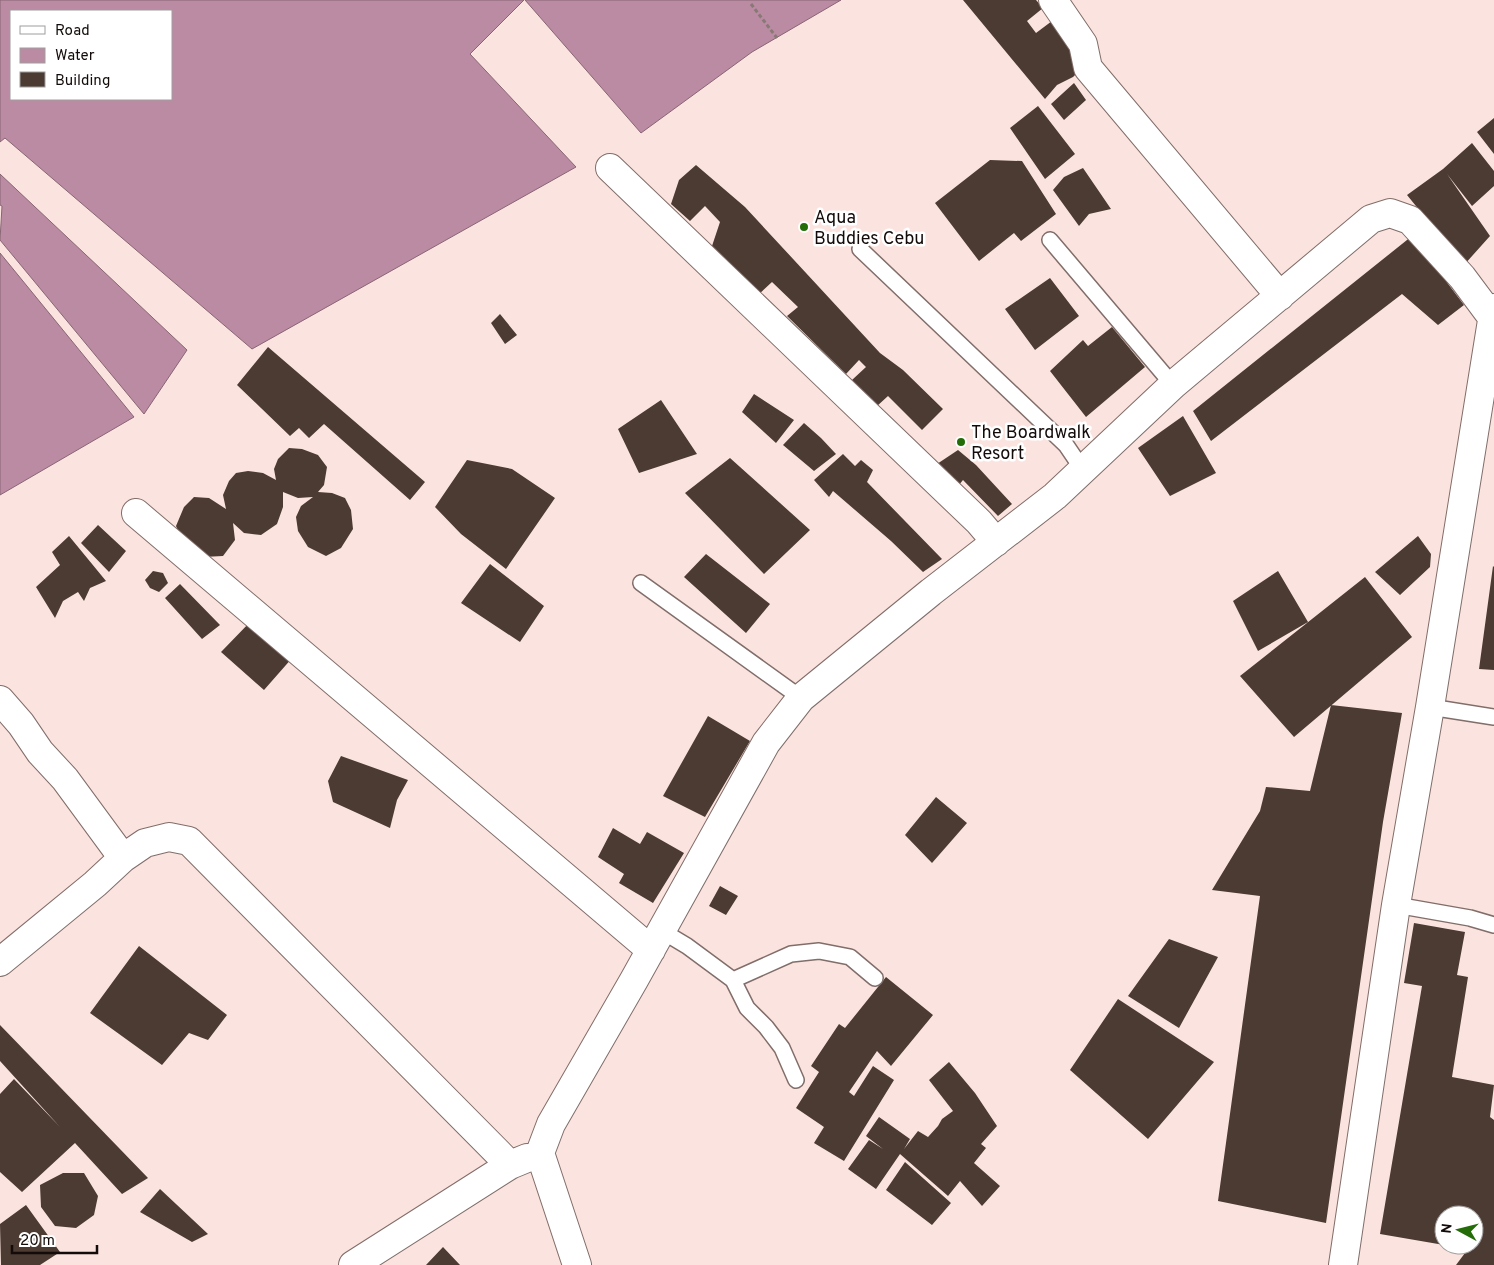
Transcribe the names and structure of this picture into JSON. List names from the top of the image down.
{
  "places": ["Aqua Buddies Cebu", "The Boardwalk Resort"],
  "legend": ["Road", "Water", "Building"],
  "scale_bar": "20 m",
  "north": "left"
}
